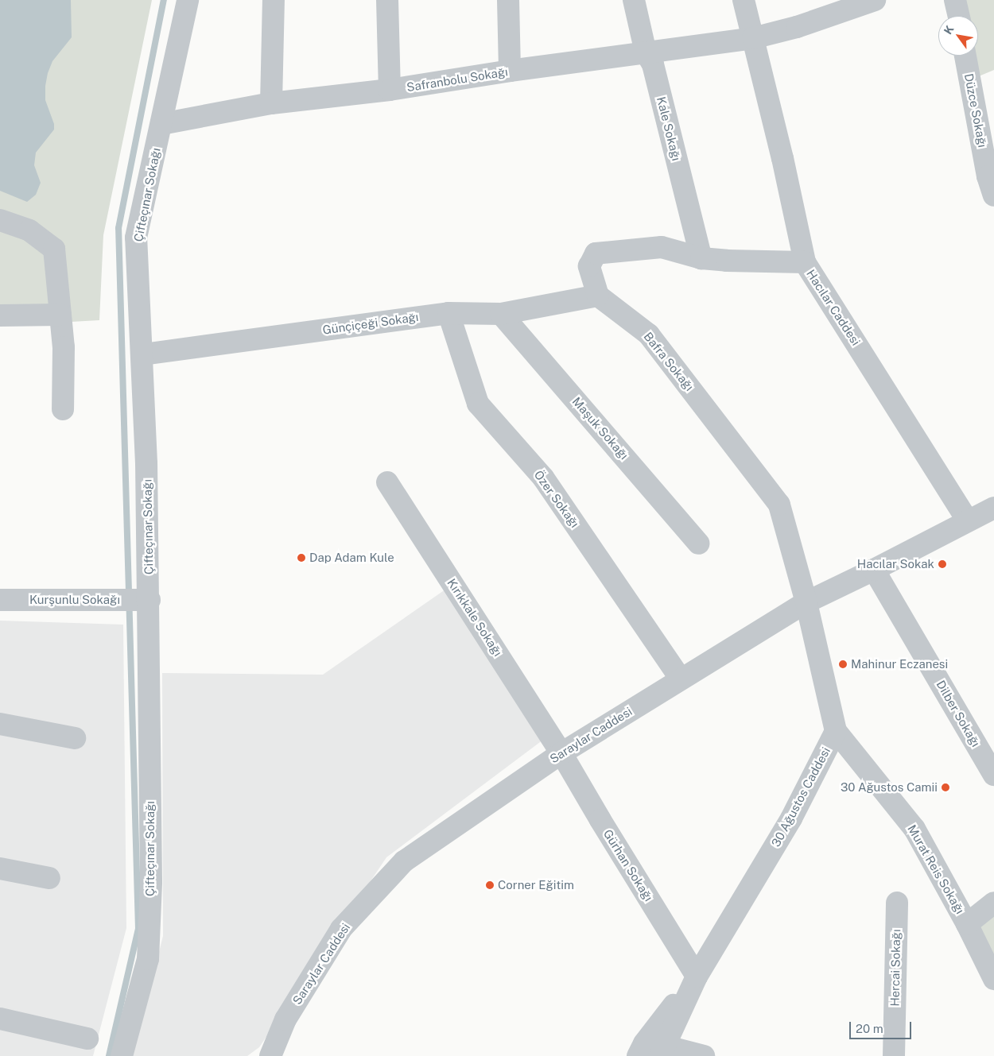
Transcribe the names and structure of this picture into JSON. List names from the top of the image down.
{
  "streets": {
    "street": [
      "Safranbolu Sokağı",
      "Düzce Sokağı",
      "Kale Sokağı",
      "Çifteçınar Sokağı",
      "Hacılar Caddesi",
      "Günçiçeği Sokağı",
      "Bafra Sokağı",
      "Maşuk Sokağı",
      "Özer Sokağı",
      "Kurşunlu Sokağı",
      "Kırıkkale Sokağı",
      "Dilber Sokağı",
      "Saraylar Caddesi",
      "30 Ağustos Caddesi",
      "Gürhan Sokağı",
      "Murat Reis Sokağı",
      "Hercai Sokağı"
    ]
  },
  "crossings": [
    ["Safranbolu Sokağı", "Kale Sokağı"],
    ["Safranbolu Sokağı", "Çifteçınar Sokağı"],
    ["Safranbolu Sokağı", "Hacılar Caddesi"],
    ["Çifteçınar Sokağı", "Günçiçeği Sokağı"],
    ["Çifteçınar Sokağı", "Kurşunlu Sokağı"],
    ["Hacılar Caddesi", "Saraylar Caddesi"],
    ["Günçiçeği Sokağı", "Bafra Sokağı"],
    ["Günçiçeği Sokağı", "Maşuk Sokağı"],
    ["Günçiçeği Sokağı", "Özer Sokağı"],
    ["Bafra Sokağı", "Saraylar Caddesi"],
    ["Özer Sokağı", "Saraylar Caddesi"],
    ["Kırıkkale Sokağı", "Saraylar Caddesi"],
    ["Kırıkkale Sokağı", "Gürhan Sokağı"],
    ["Dilber Sokağı", "Saraylar Caddesi"],
    ["Saraylar Caddesi", "Gürhan Sokağı"],
    ["30 Ağustos Caddesi", "Gürhan Sokağı"],
    ["30 Ağustos Caddesi", "Murat Reis Sokağı"]
  ],
  "places": [
    "Dap Adam Kule",
    "Hacılar Sokak",
    "Mahinur Eczanesi",
    "30 Ağustos Camii",
    "Corner Eğitim"
  ],
  "scale_bar": "20 m",
  "north": "top left"
}
